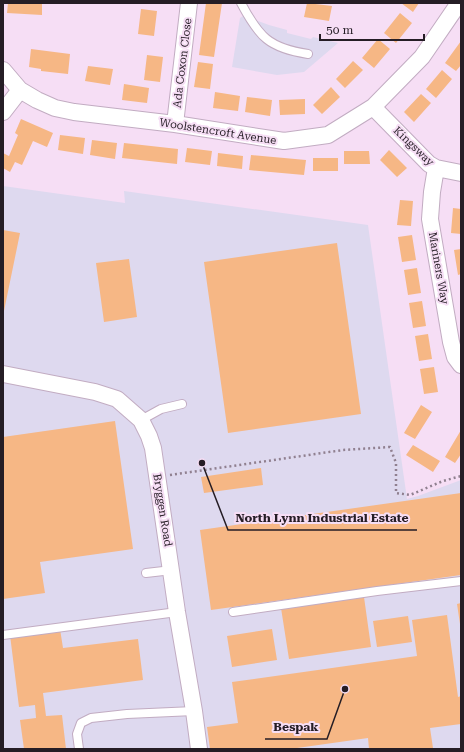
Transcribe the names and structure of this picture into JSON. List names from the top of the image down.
{
  "streets": {
    "street": [
      "Ada Coxon Close",
      "Woolstencroft Avenue",
      "Kingsway",
      "Mariners Way",
      "Bryggen Road"
    ]
  },
  "crossings": [
    ["Ada Coxon Close", "Woolstencroft Avenue"],
    ["Woolstencroft Avenue", "Kingsway"],
    ["Kingsway", "Mariners Way"]
  ],
  "places": ["North Lynn Industrial Estate", "Bespak"],
  "scale_bar": "50 m"
}
